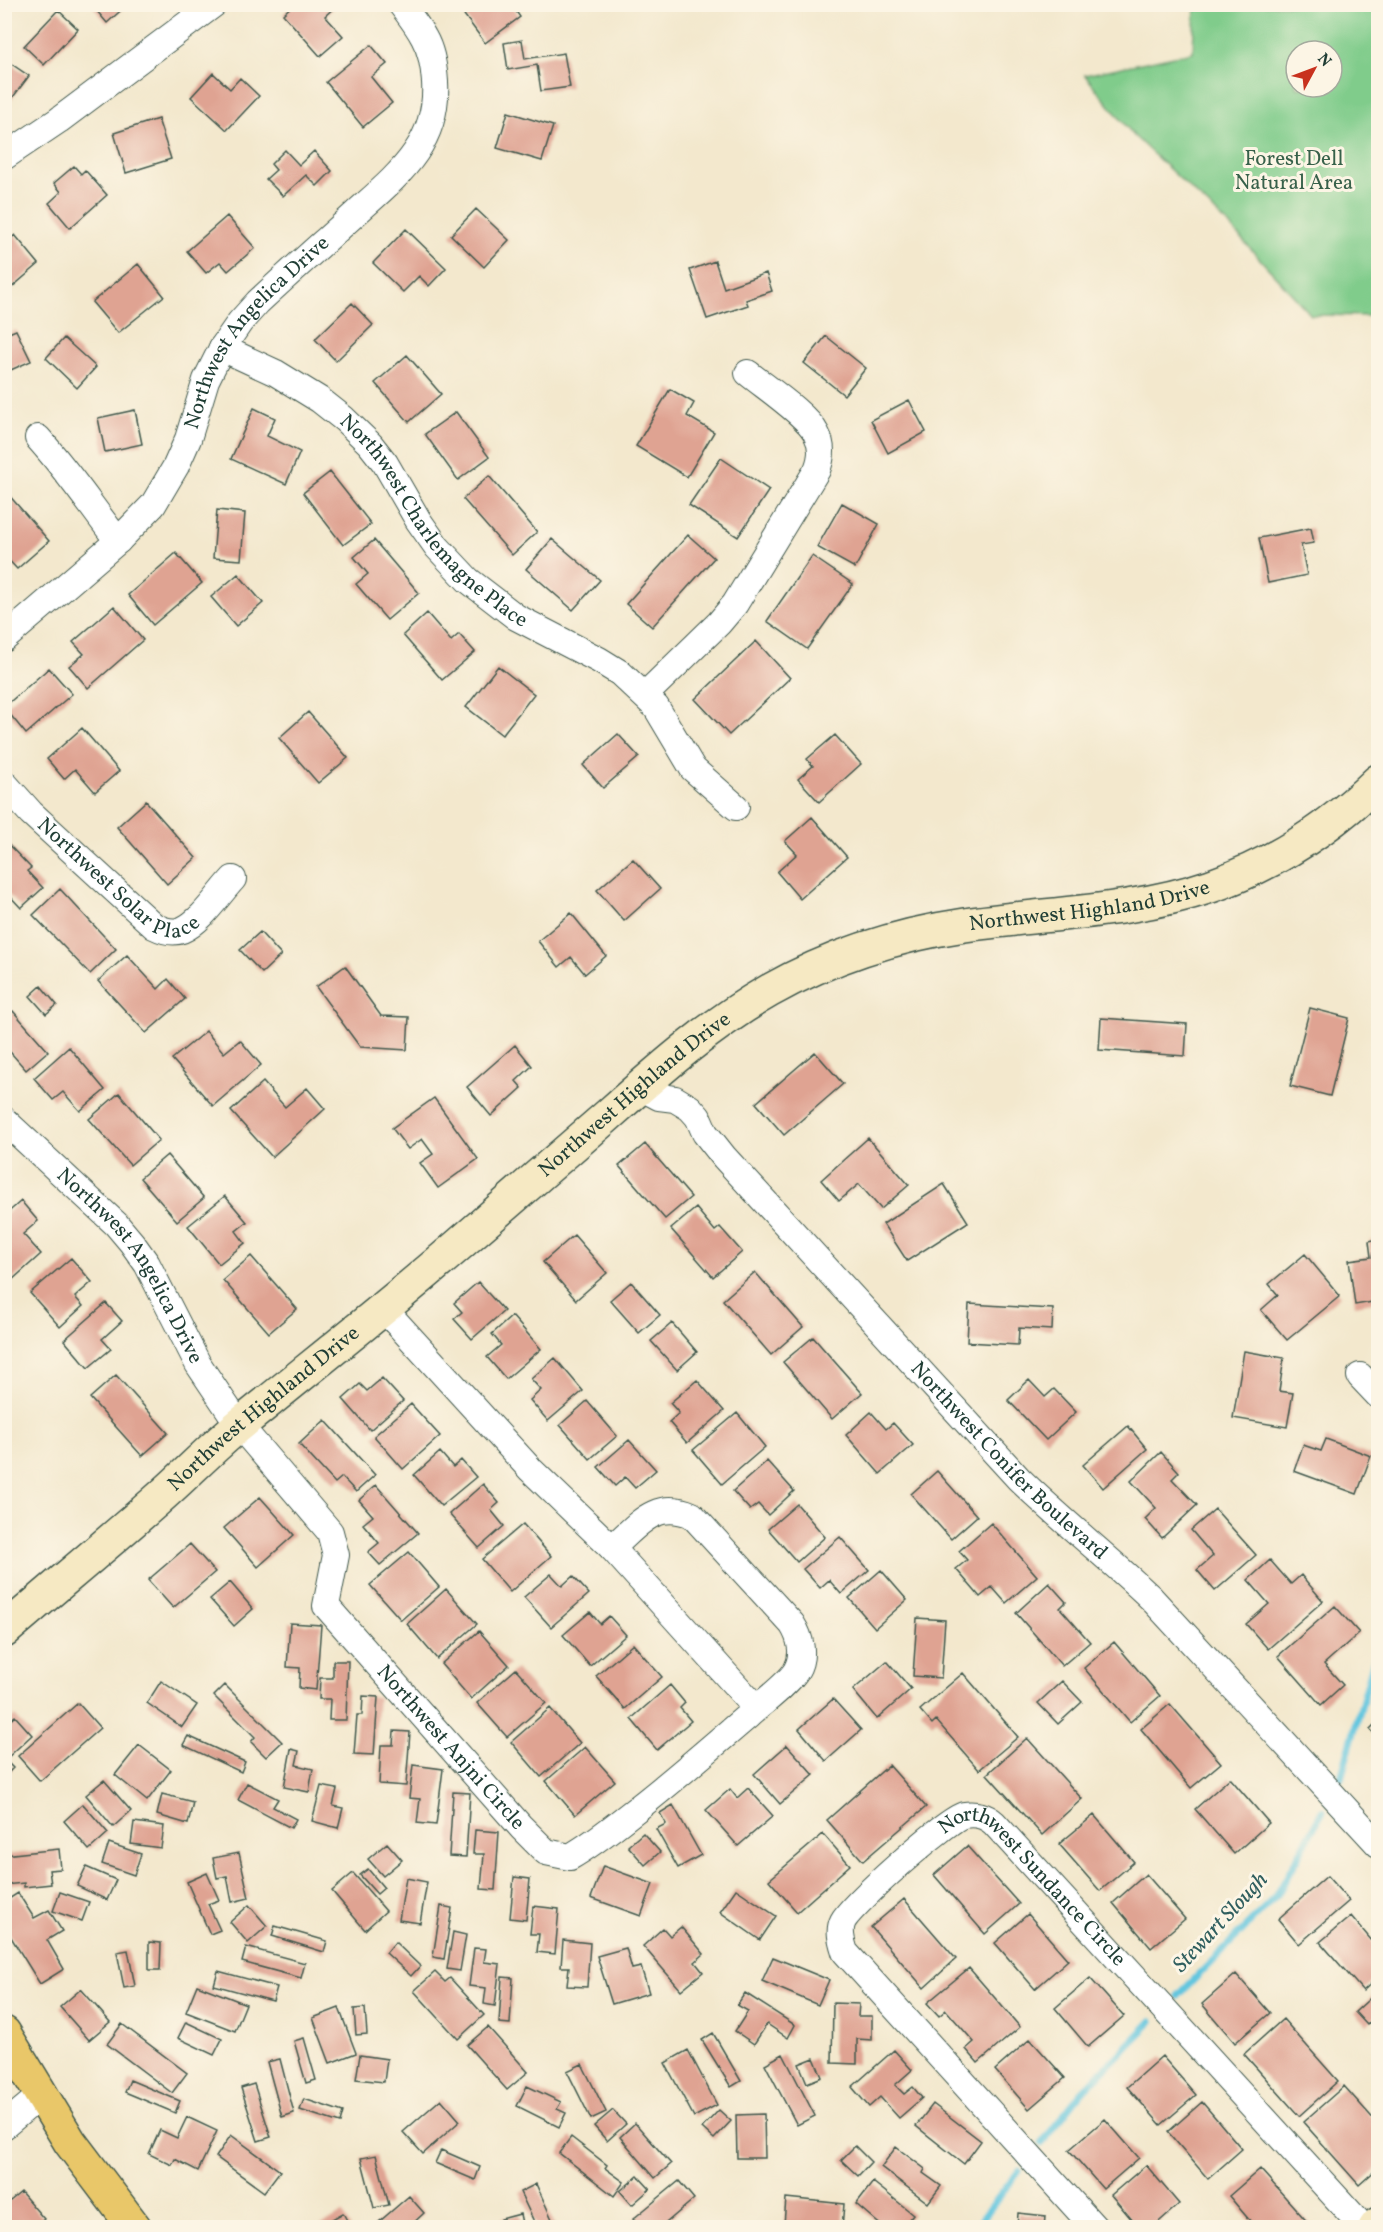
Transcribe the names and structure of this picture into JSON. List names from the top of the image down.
{
  "streets": {
    "main road": ["Northwest Highland Drive"],
    "street": [
      "Northwest Angelica Drive",
      "Northwest Charlemagne Place",
      "Northwest Solar Place",
      "Northwest Conifer Boulevard",
      "Northwest Anjni Circle",
      "Northwest Sundance Circle"
    ]
  },
  "crossings": [
    ["Northwest Angelica Drive", "Northwest Charlemagne Place"],
    ["Northwest Angelica Drive", "Northwest Highland Drive"],
    ["Northwest Angelica Drive", "Northwest Anjni Circle"],
    ["Northwest Highland Drive", "Northwest Conifer Boulevard"],
    ["Northwest Highland Drive", "Northwest Anjni Circle"]
  ],
  "water": ["Stewart Slough"],
  "parks": ["Forest Dell Natural Area"],
  "north": "top right"
}
